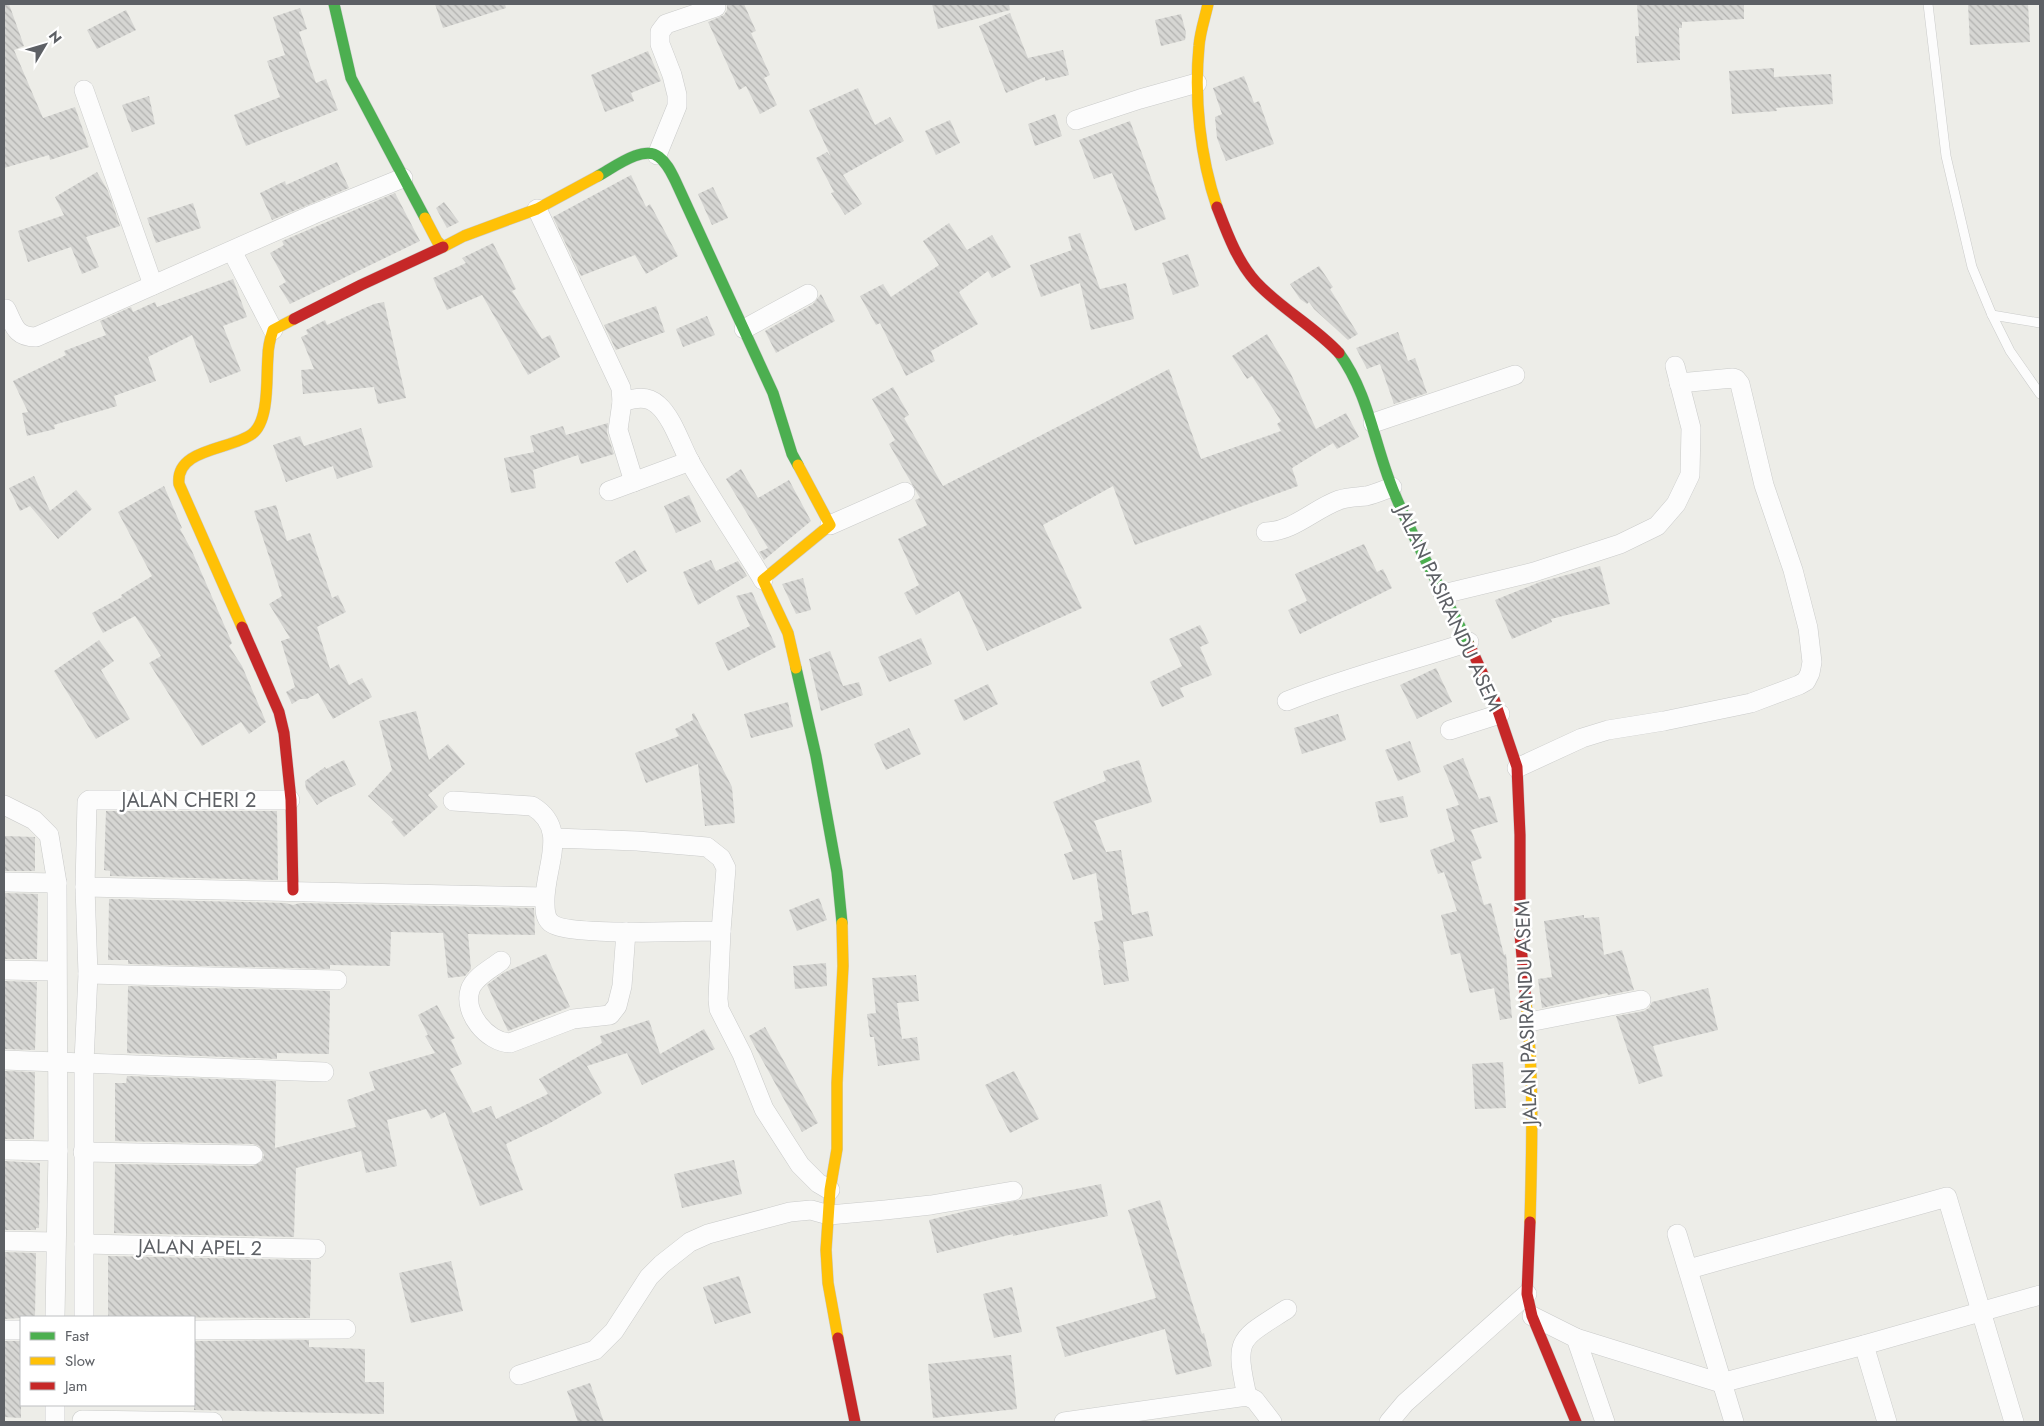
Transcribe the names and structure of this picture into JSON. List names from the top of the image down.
{
  "streets": {
    "street": ["JALAN PASIRANDU ASEM", "JALAN CHERI 2", "JALAN APEL 2"]
  },
  "legend": ["Fast", "Slow", "Jam"],
  "north": "top right"
}
